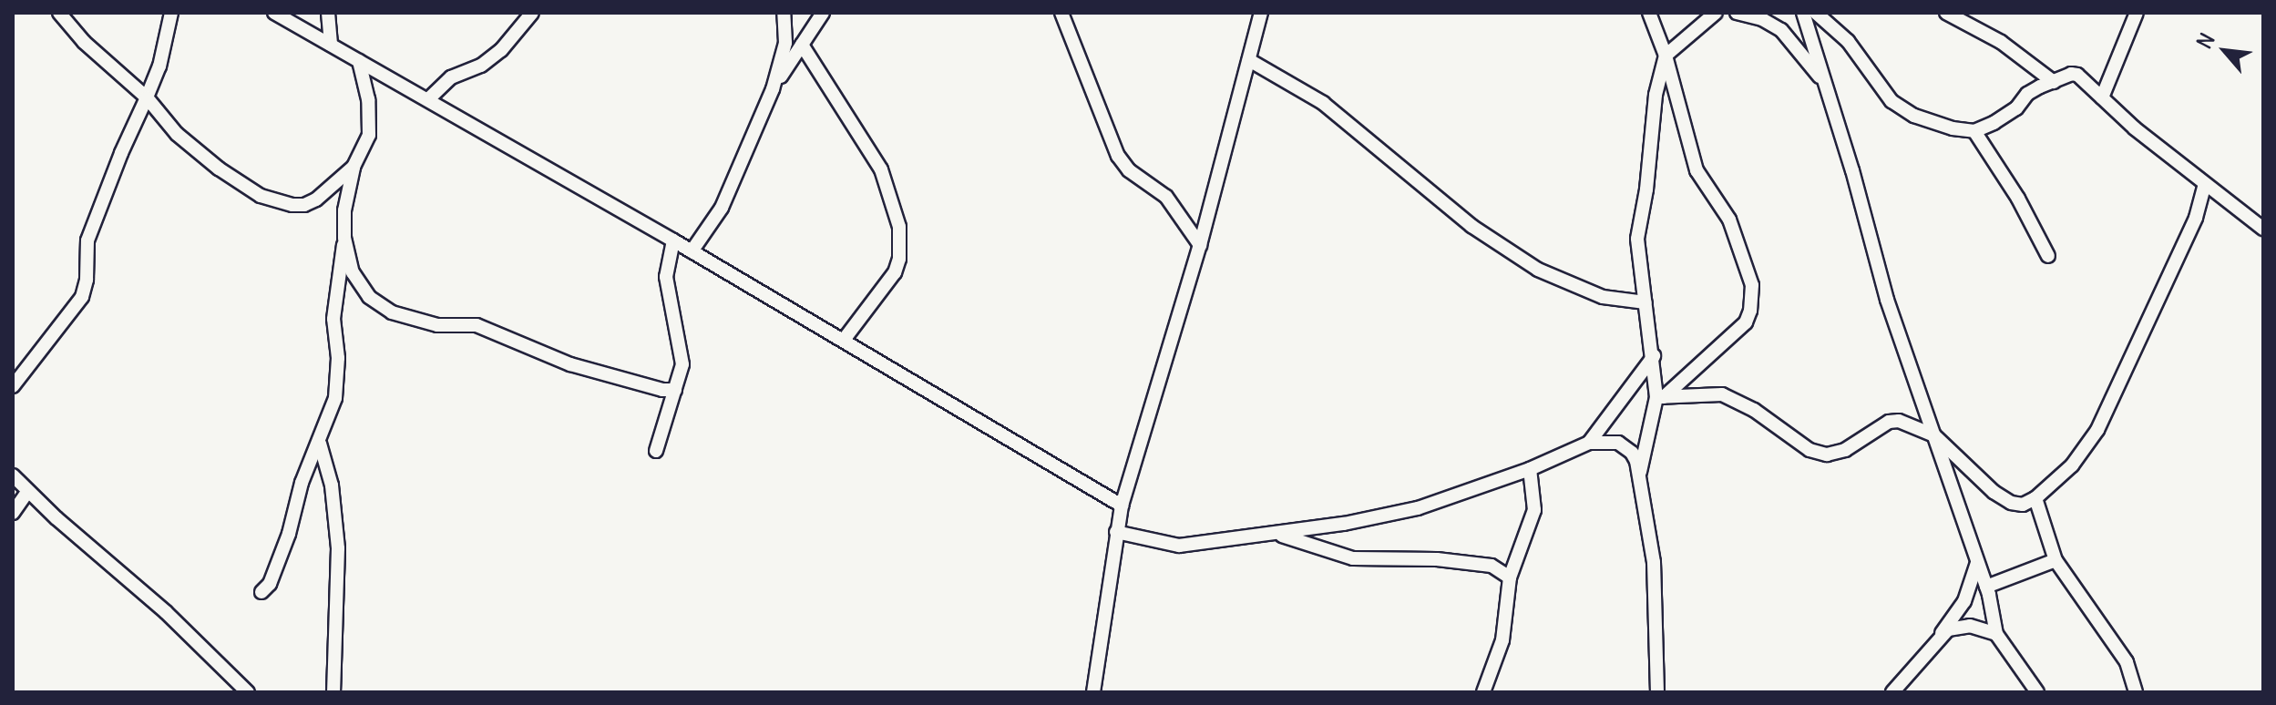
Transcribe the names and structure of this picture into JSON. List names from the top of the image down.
{
  "north": "top left"
}
